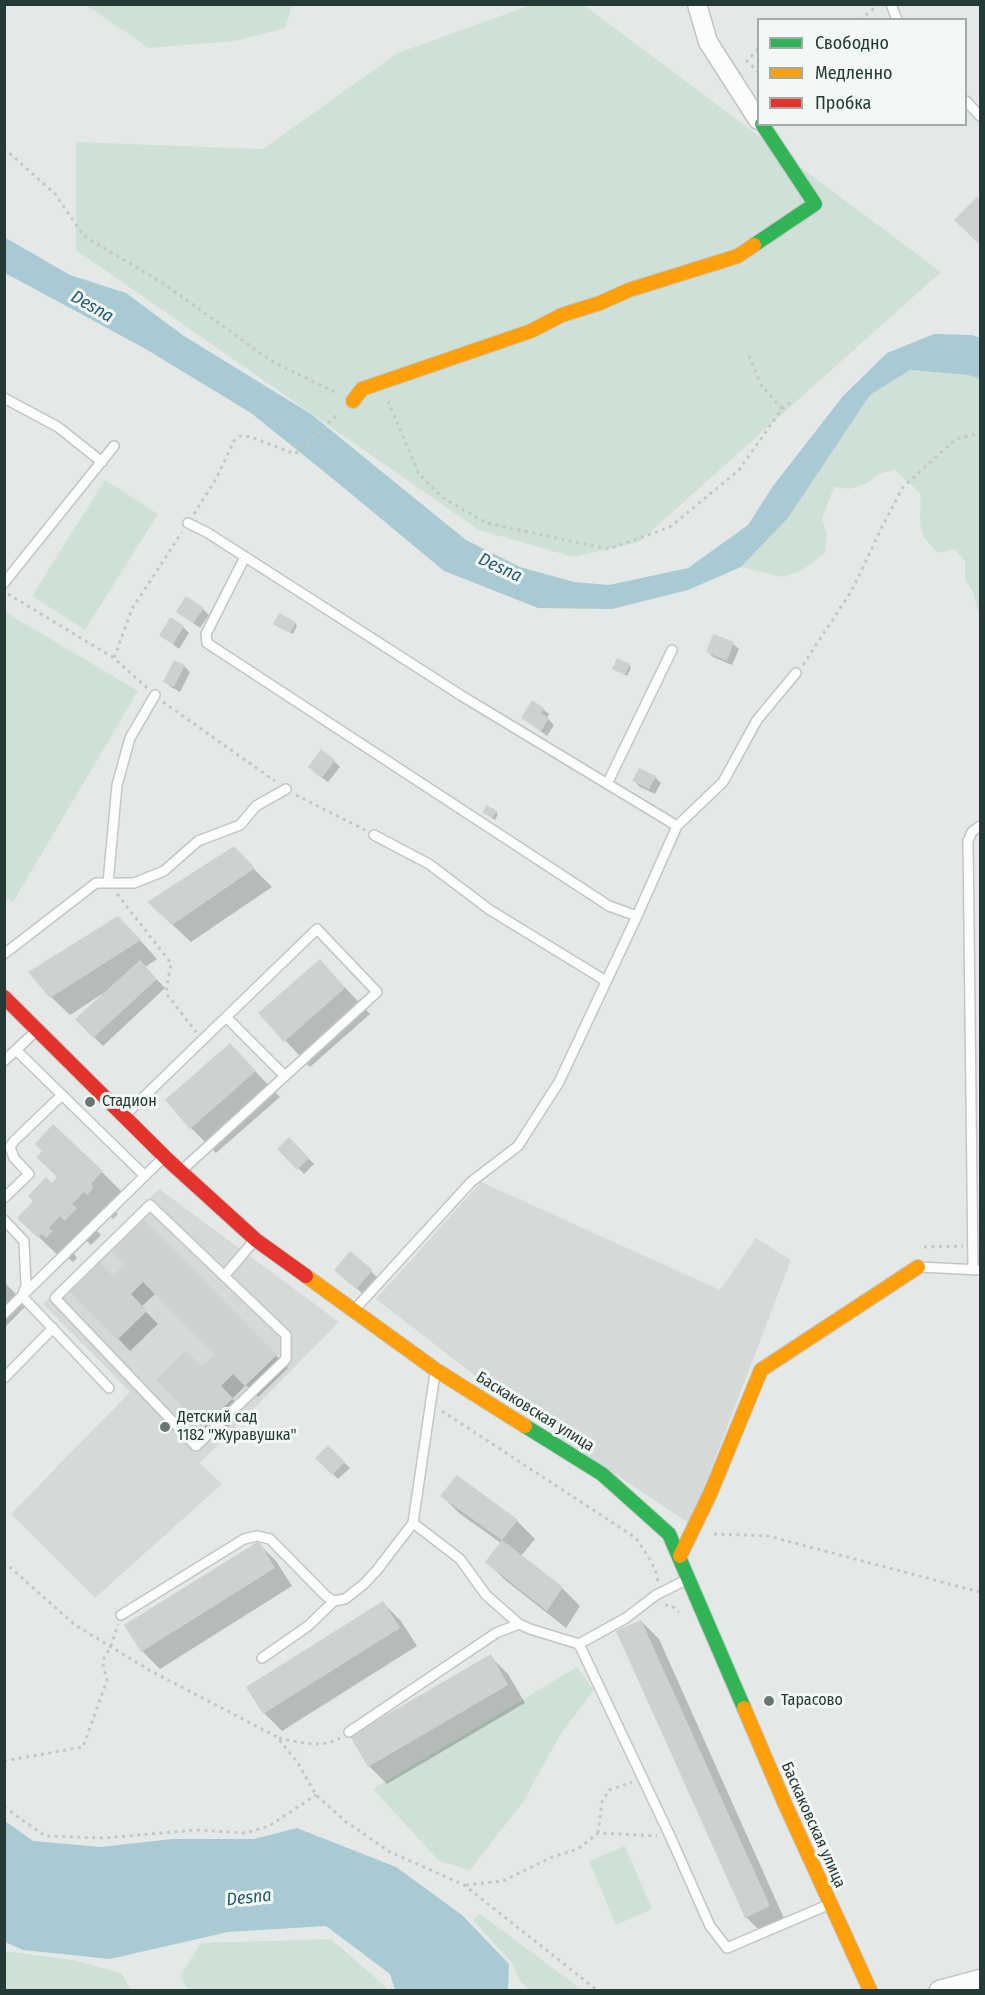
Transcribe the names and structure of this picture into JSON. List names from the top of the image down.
{
  "streets": {
    "street": ["Баскаковская улица"]
  },
  "water": ["Desna"],
  "places": ["Стадион", "Детский сад 1182 \"Журавушка\"", "Тарасово"],
  "legend": ["Свободно", "Медленно", "Пробка"]
}
